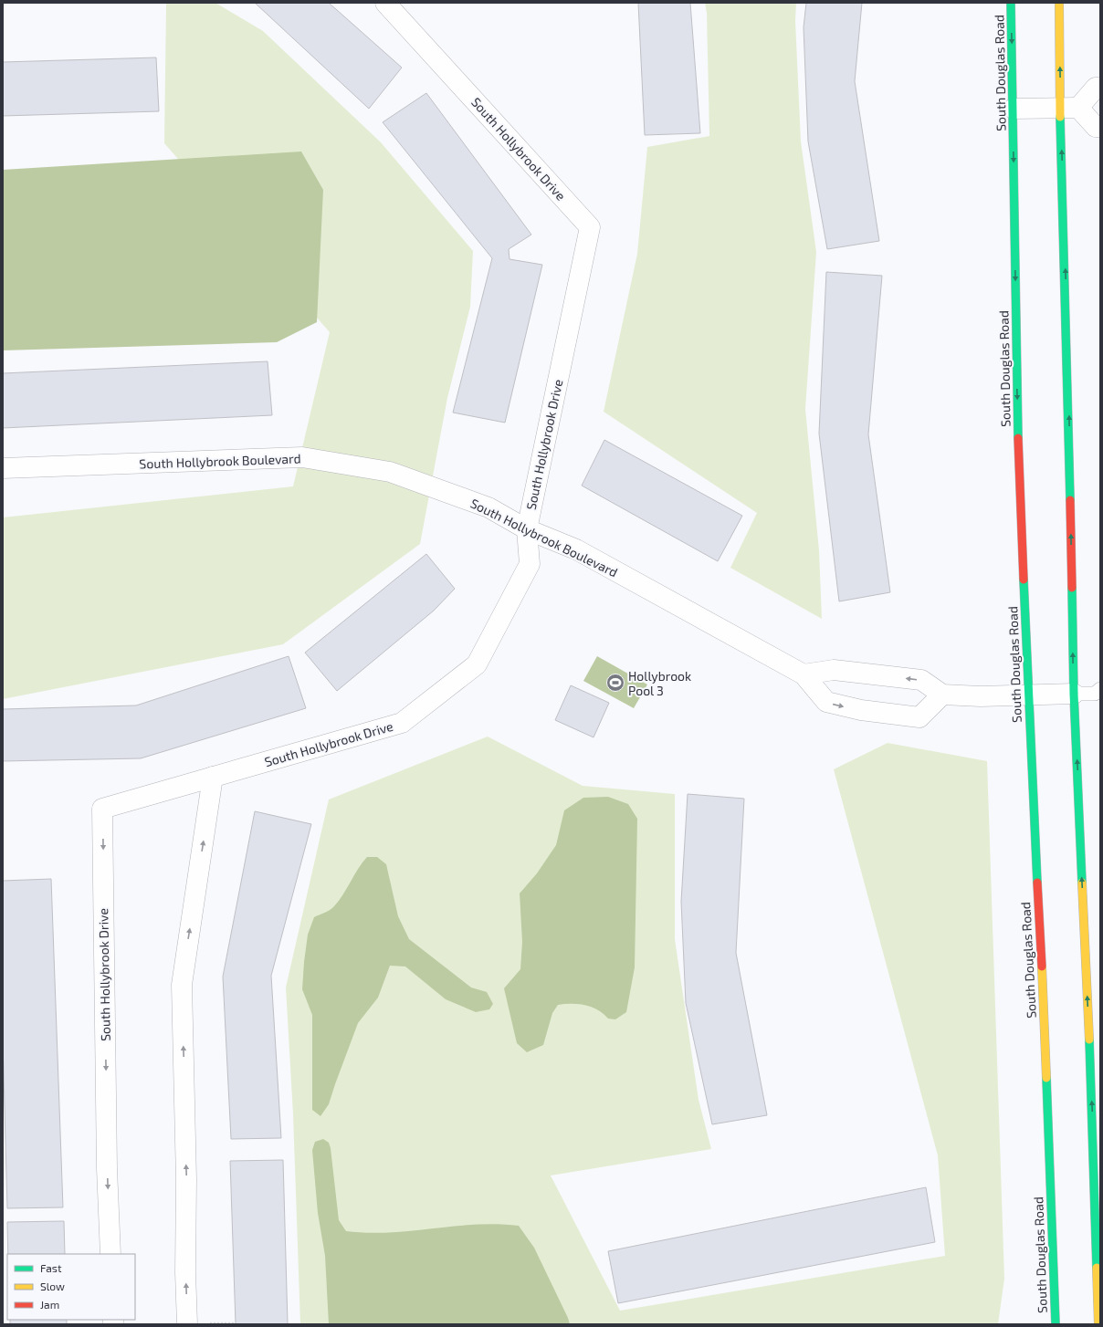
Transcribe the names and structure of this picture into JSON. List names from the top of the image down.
{
  "streets": {
    "main road": ["South Douglas Road"],
    "street": ["South Hollybrook Drive", "South Hollybrook Boulevard"]
  },
  "crossings": [
    ["South Hollybrook Drive", "South Hollybrook Boulevard"]
  ],
  "places": {
    "sports": ["Hollybrook Pool 3"]
  },
  "legend": ["Fast", "Slow", "Jam"]
}
